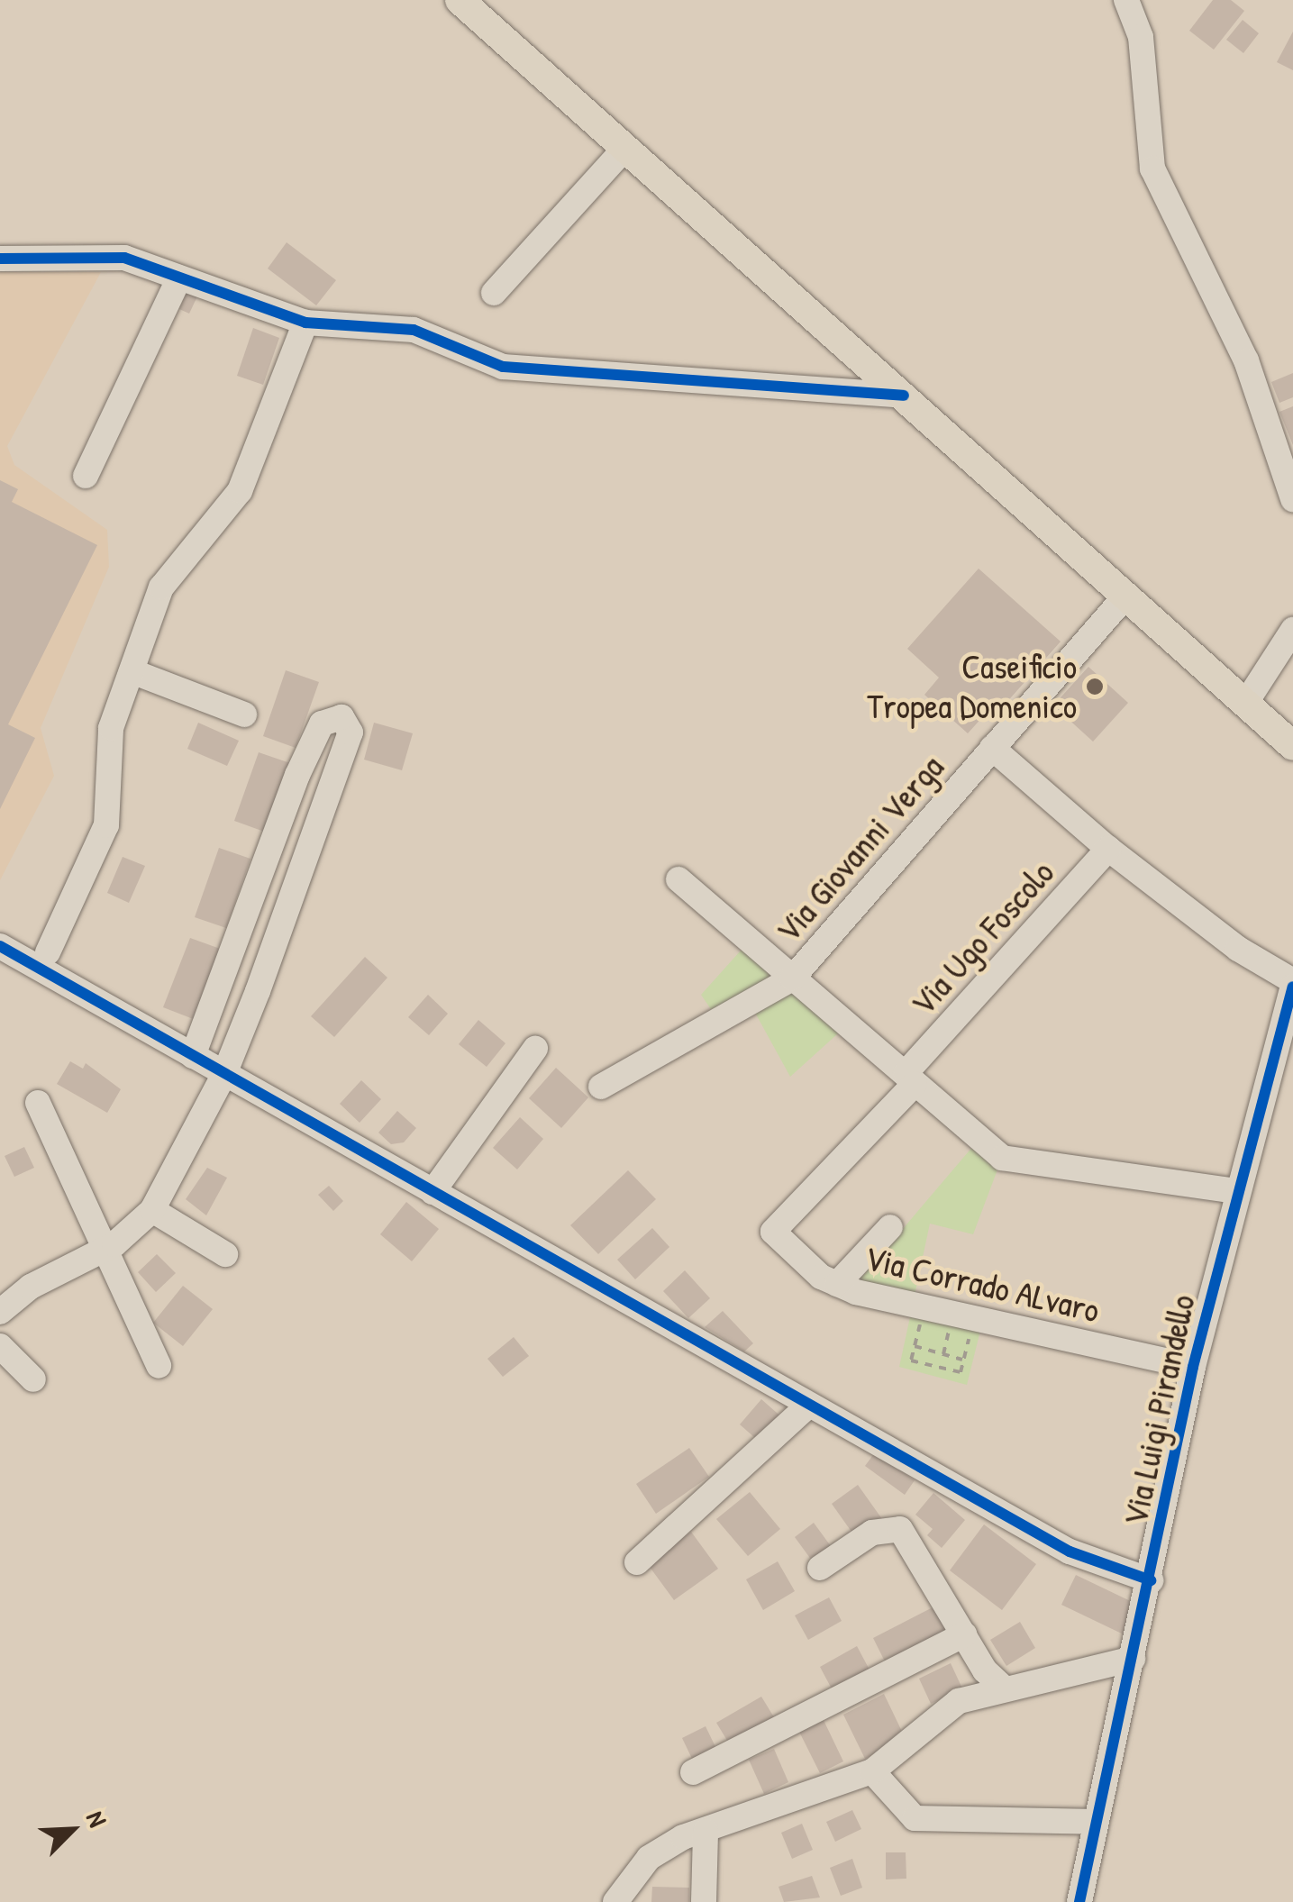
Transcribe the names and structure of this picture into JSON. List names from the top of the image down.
{
  "streets": {
    "street": [
      "Via Giovanni Verga",
      "Via Ugo Foscolo",
      "Via Corrado ALvaro",
      "Via Luigi Pirandello"
    ]
  },
  "crossings": [
    ["Via Ugo Foscolo", "Via Corrado ALvaro"],
    ["Via Corrado ALvaro", "Via Luigi Pirandello"]
  ],
  "places": ["Caseificio Tropea Domenico"],
  "north": "top right"
}
